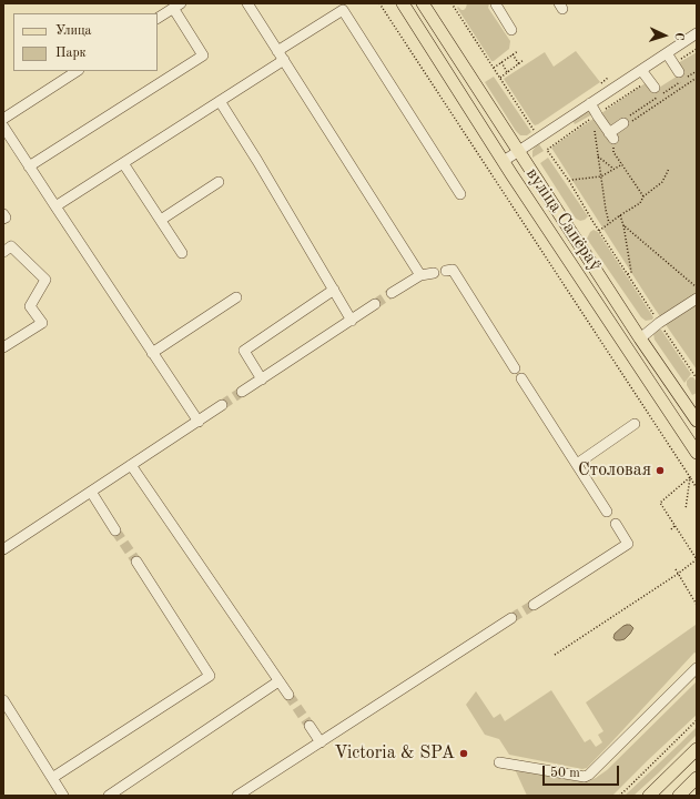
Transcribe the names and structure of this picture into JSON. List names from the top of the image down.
{
  "streets": {
    "main road": ["вуліца Сапёраў"]
  },
  "places": ["Столовая", "Victoria & SPA"],
  "legend": ["Улица", "Парк"],
  "scale_bar": "50 m",
  "north": "right"
}
